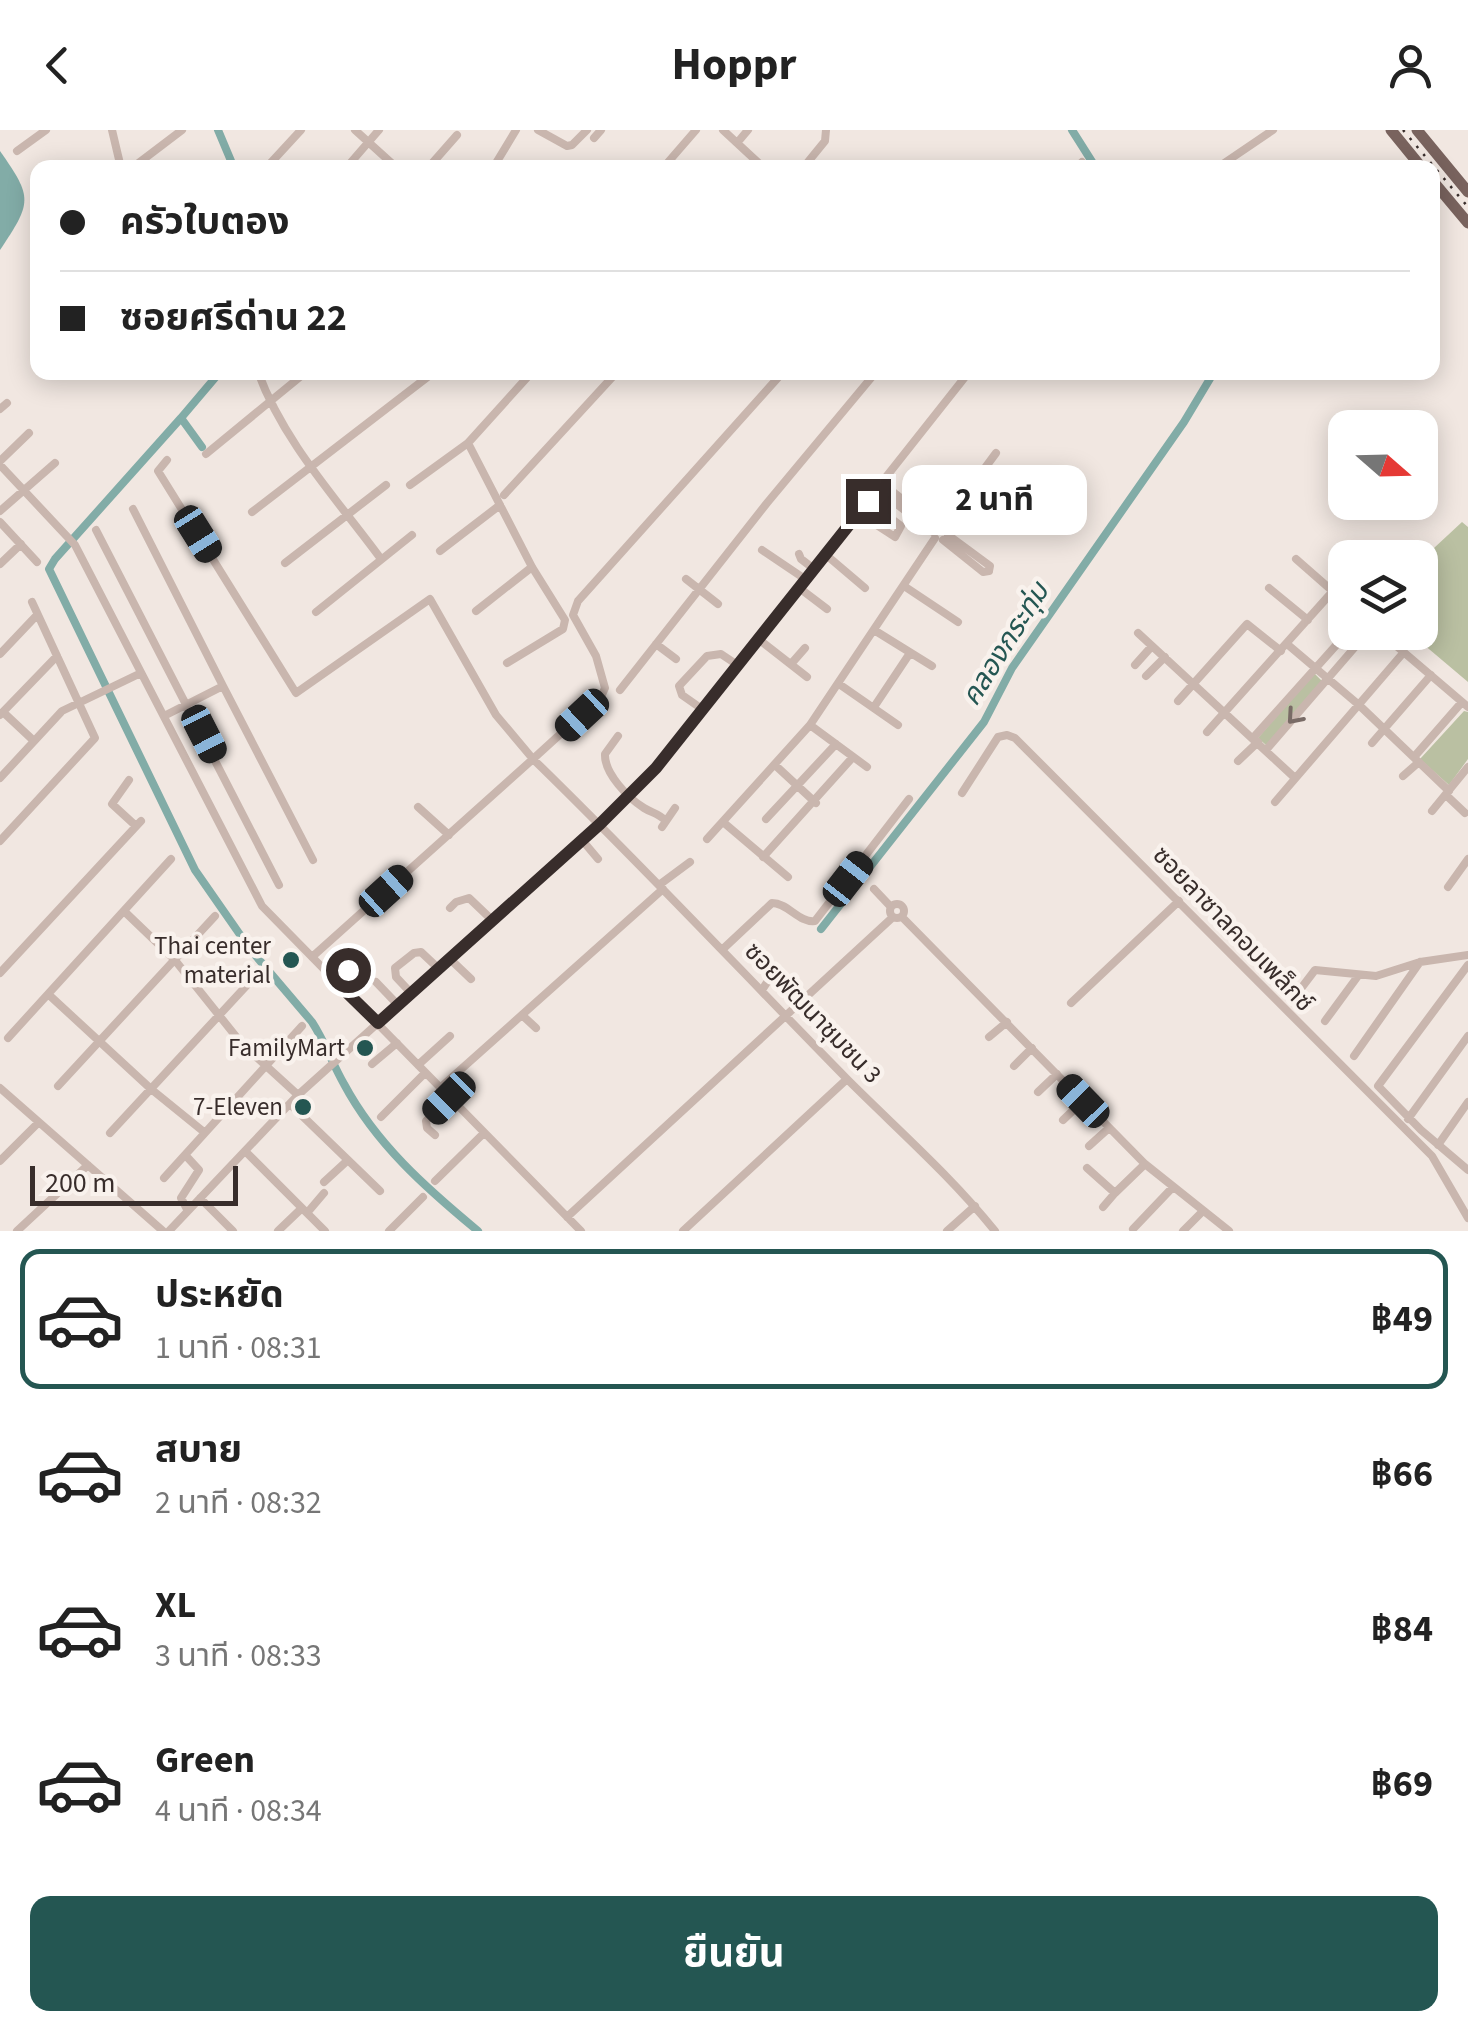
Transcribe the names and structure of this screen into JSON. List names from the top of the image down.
{
  "streets": {
    "street": ["ซอยลาซาลคอมเพล็กซ์", "ซอยพัฒนาชุมชน 3"]
  },
  "water": ["คลองกระทุ่ม"],
  "places": ["Thai center material", "FamilyMart", "7-Eleven"],
  "scale_bar": "200 m",
  "north": "right",
  "page": {
    "header": "Hoppr",
    "banner": ["ครัวใบตอง", "ซอยศรีด่าน 22"],
    "bubble": "2 นาที",
    "scale": "200 m",
    "list": [
      {
        "name": "ประหยัด",
        "note": "1 นาที · 08:31",
        "value": "฿49"
      },
      {
        "name": "สบาย",
        "note": "2 นาที · 08:32",
        "value": "฿66"
      },
      {
        "name": "XL",
        "note": "3 นาที · 08:33",
        "value": "฿84"
      },
      {
        "name": "Green",
        "note": "4 นาที · 08:34",
        "value": "฿69"
      }
    ],
    "buttons": "ยืนยัน"
  }
}
